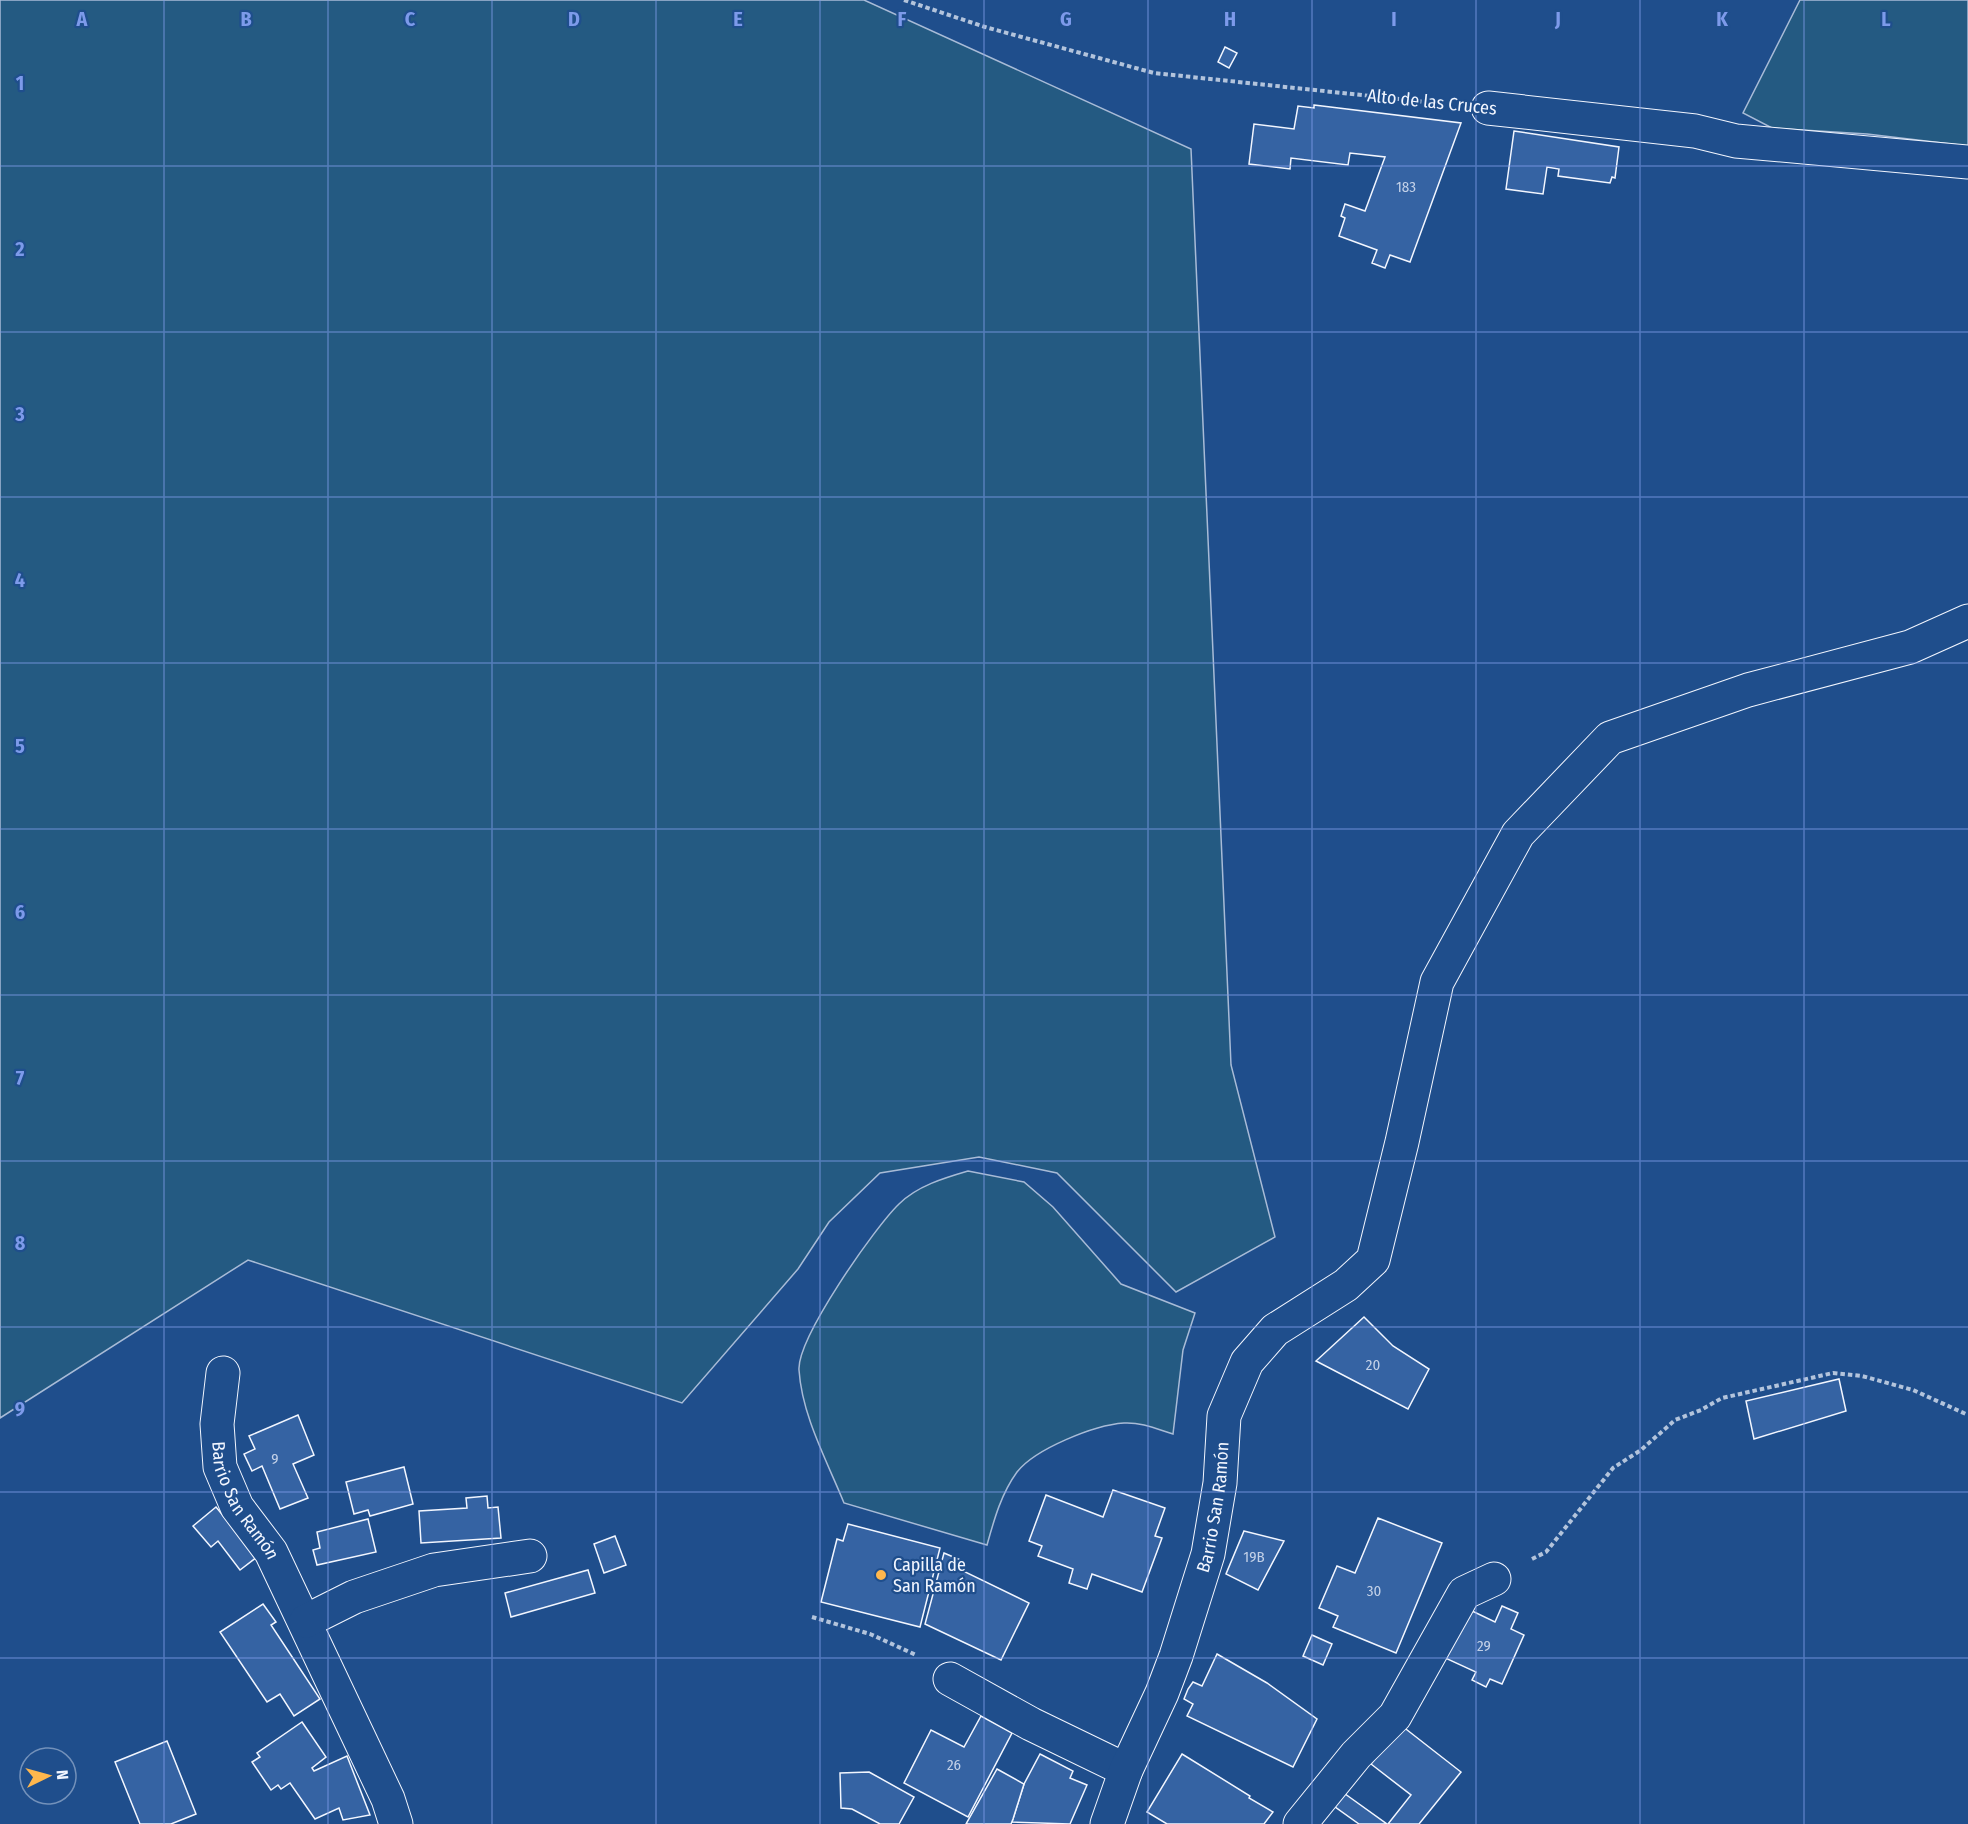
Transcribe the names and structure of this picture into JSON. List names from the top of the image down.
{
  "streets": {
    "street": ["Alto de las Cruces", "Barrio San Ramón"]
  },
  "places": ["Capilla de San Ramón"],
  "house_numbers": [
    "183",
    "20",
    "9",
    "19B",
    "30",
    "29",
    "26"
  ],
  "north": "right",
  "grid": {
    "columns": [
      "A",
      "B",
      "C",
      "D",
      "E",
      "F",
      "G",
      "H",
      "I",
      "J",
      "K",
      "L"
    ],
    "rows": [
      "1",
      "2",
      "3",
      "4",
      "5",
      "6",
      "7",
      "8",
      "9"
    ]
  }
}
